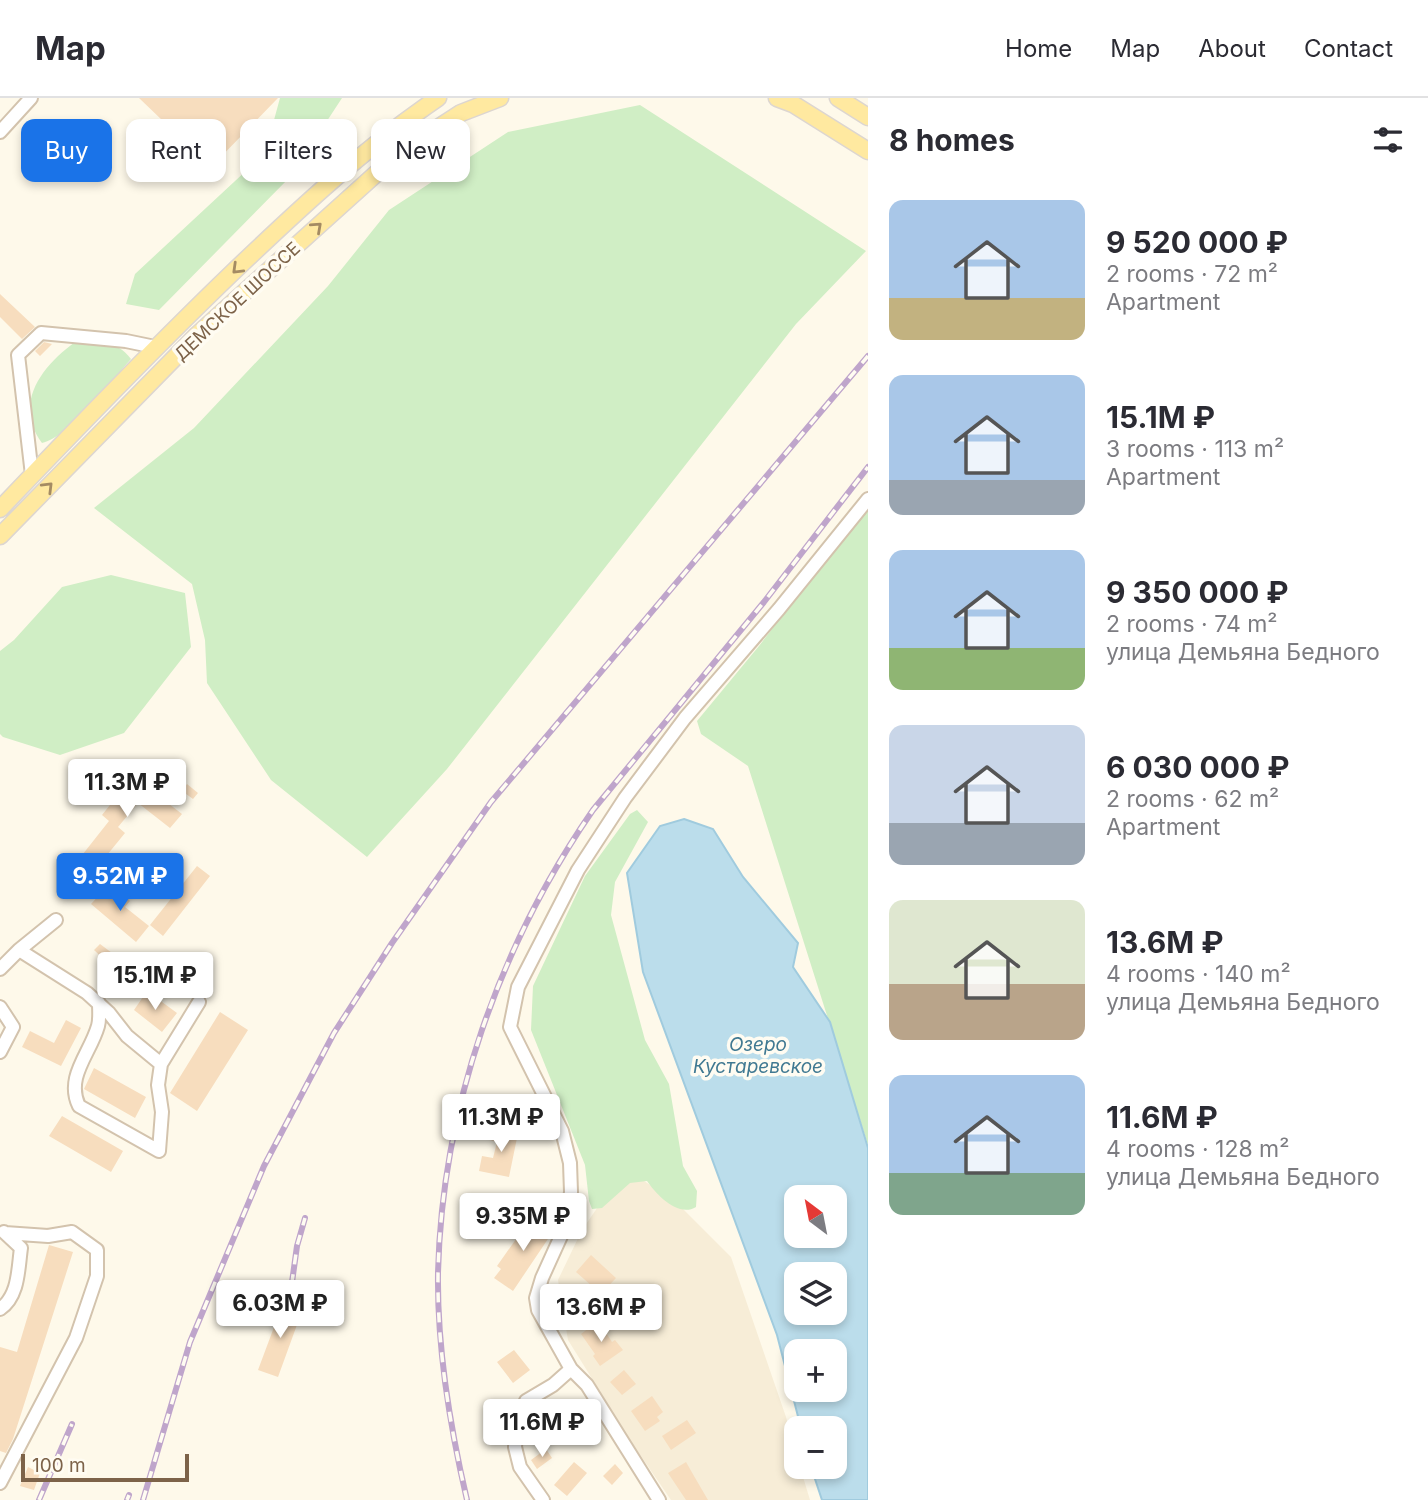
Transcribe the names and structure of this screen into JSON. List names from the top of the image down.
{
  "streets": {
    "main road": ["ДЕМСКОЕ ШОССЕ"]
  },
  "water": ["Озеро Кустаревское"],
  "scale_bar": "100 m",
  "north": "top left",
  "page": {
    "header": "Map",
    "nav": [
      "Home",
      "Map",
      "About",
      "Contact"
    ],
    "heading": "8 homes",
    "chip": [
      "Buy",
      "Rent",
      "Filters",
      "New"
    ],
    "list": [
      {
        "name": "9 520 000 ₽",
        "note": "2 rooms · 72 m² · Apartment"
      },
      {
        "name": "15.1M ₽",
        "note": "3 rooms · 113 m² · Apartment"
      },
      {
        "name": "9 350 000 ₽",
        "note": "2 rooms · 74 m² · улица Демьяна Бедного"
      },
      {
        "name": "6 030 000 ₽",
        "note": "2 rooms · 62 m² · Apartment"
      },
      {
        "name": "13.6M ₽",
        "note": "4 rooms · 140 m² · улица Демьяна Бедного"
      },
      {
        "name": "11.6M ₽",
        "note": "4 rooms · 128 m² · улица Демьяна Бедного"
      }
    ],
    "price": [
      "11.3M ₽",
      "9.52M ₽",
      "15.1M ₽",
      "11.3M ₽",
      "9.35M ₽",
      "6.03M ₽",
      "13.6M ₽",
      "11.6M ₽"
    ],
    "map_buttons": ["+", "−"],
    "scale": "100 m"
  }
}
